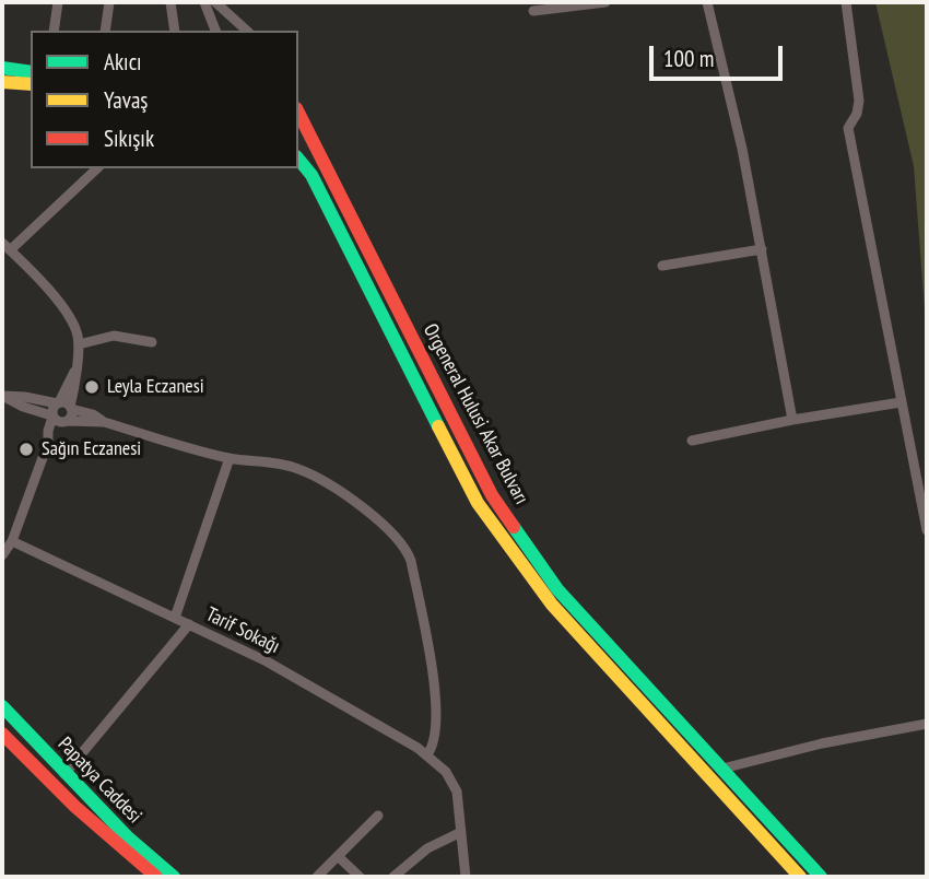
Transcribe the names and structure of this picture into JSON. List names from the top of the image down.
{
  "streets": {
    "main road": ["Orgeneral Hulusi Akar Bulvarı", "Papatya Caddesi"],
    "street": ["Tarif Sokağı"]
  },
  "places": ["Leyla Eczanesi", "Sağın Eczanesi"],
  "legend": ["Akıcı", "Yavaş", "Sıkışık"],
  "scale_bar": "100 m"
}
